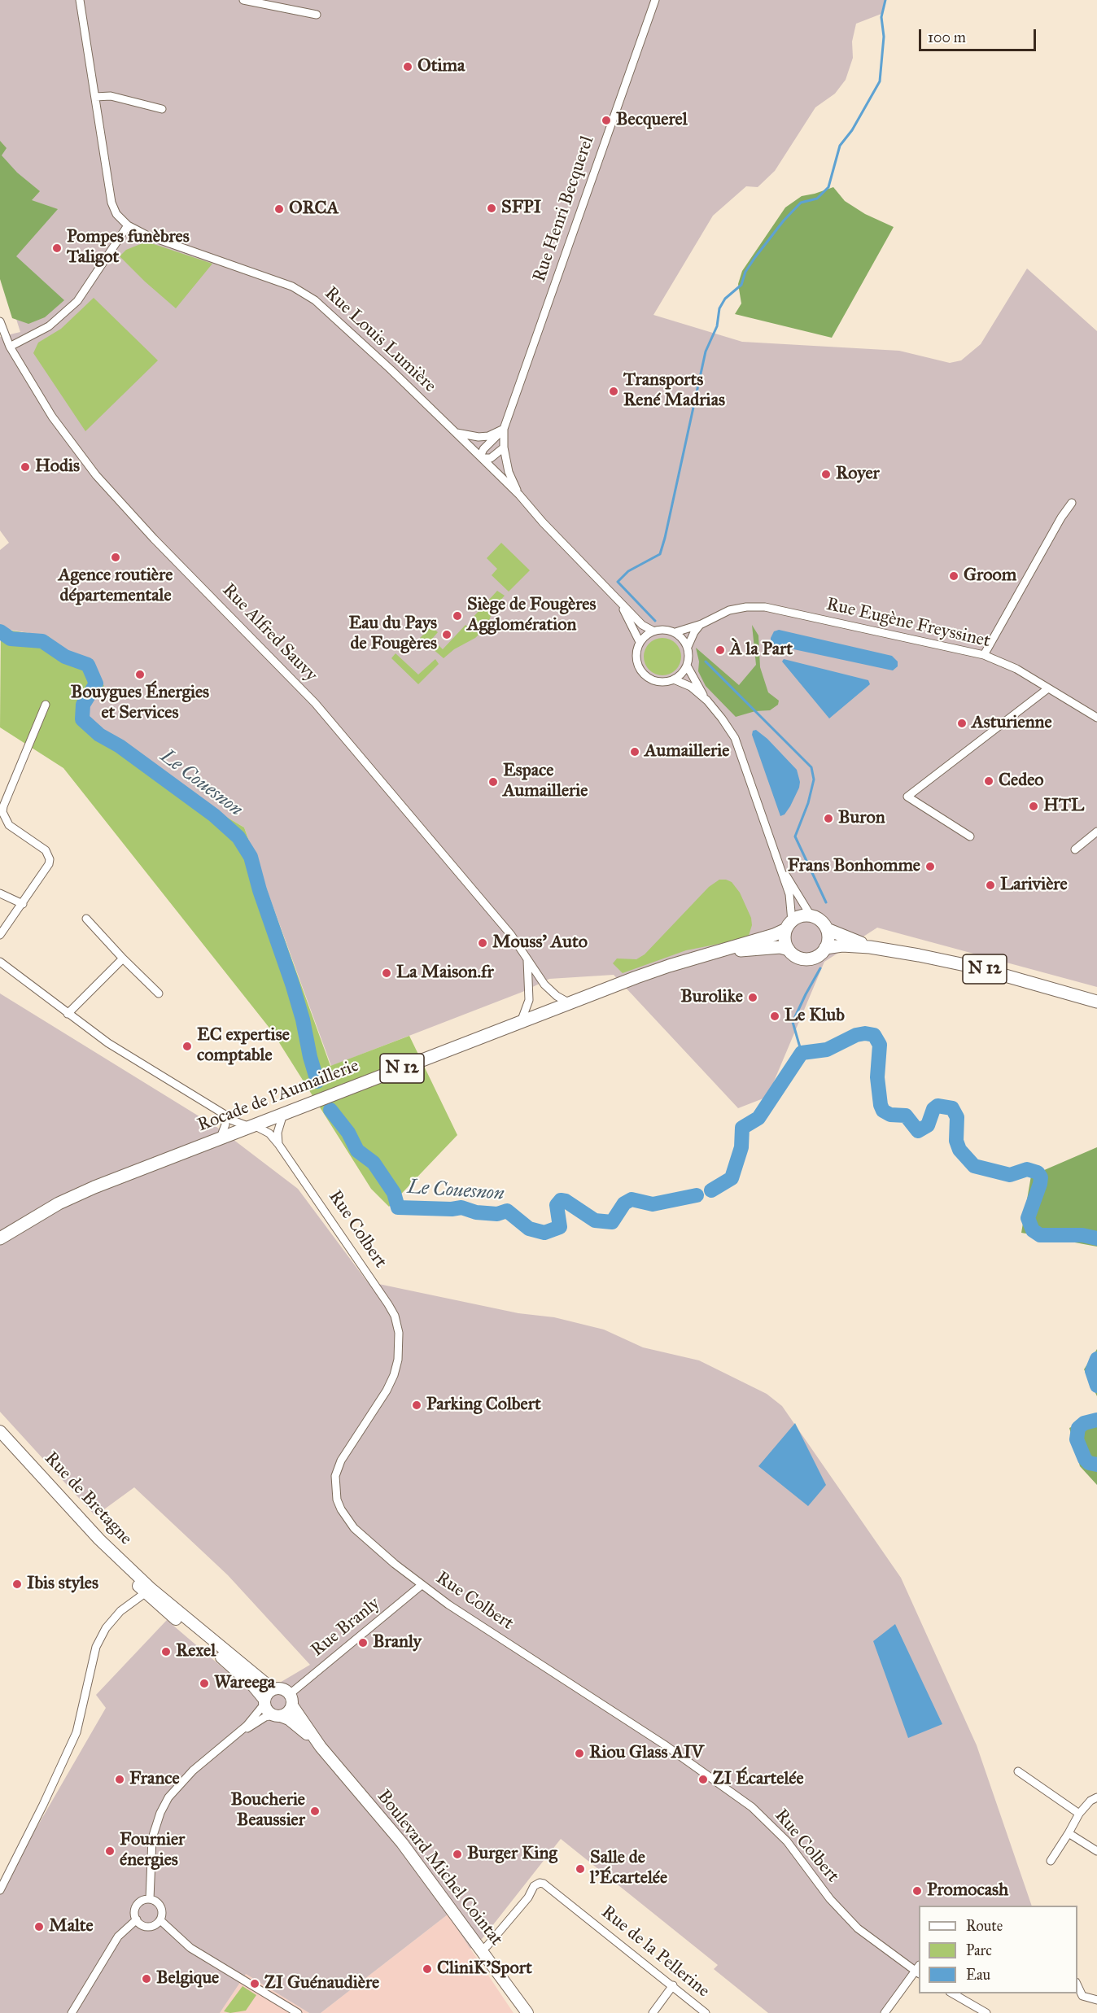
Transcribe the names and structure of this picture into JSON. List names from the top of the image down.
{
  "streets": {
    "main road": [
      "N 12",
      "Rocade de l'Aumaillerie",
      "Rue de Bretagne",
      "Boulevard Michel Cointat"
    ],
    "street": [
      "Rue Henri Becquerel",
      "Rue Louis Lumière",
      "Rue Eugène Freyssinet",
      "Rue Alfred Sauvy",
      "Rue Colbert",
      "Rue Branly",
      "Rue de la Pellerine"
    ]
  },
  "crossings": [
    ["Rue Henri Becquerel", "Rue Louis Lumière"],
    ["Rue Louis Lumière", "Rue Eugène Freyssinet"],
    ["Rue Alfred Sauvy", "Rocade de l'Aumaillerie"],
    ["N 12", "Rocade de l'Aumaillerie"],
    ["Rocade de l'Aumaillerie", "Rue Colbert"],
    ["Rue Colbert", "Rue Branly"],
    ["Rue Branly", "Boulevard Michel Cointat"],
    ["Boulevard Michel Cointat", "Rue de la Pellerine"]
  ],
  "water": ["Le Couesnon"],
  "places": [
    "Otima",
    "Becquerel",
    "SFPI",
    "ORCA",
    "Pompes funèbres Taligot",
    "Transports René Madrias",
    "Hodis",
    "Royer",
    "Agence routière départementale",
    "Groom",
    "Siège de Fougères Agglomération",
    "Eau du Pays de Fougères",
    "À la Part",
    "Bouygues Énergies et Services",
    "Asturienne",
    "Aumaillerie",
    "Cedeo",
    "Espace Aumaillerie",
    "HTL",
    "Buron",
    "Frans Bonhomme",
    "Larivière",
    "Mouss' Auto",
    "La Maison.fr",
    "Burolike",
    "Le Klub",
    "EC expertise comptable",
    "Parking Colbert",
    "Ibis styles",
    "Branly",
    "Rexel",
    "Wareega",
    "Riou Glass AIV",
    "France",
    "ZI Écartelée",
    "Boucherie Beaussier",
    "Fournier énergies",
    "Burger King",
    "Salle de l'Écartelée",
    "Promocash",
    "Malte",
    "CliniK'Sport",
    "Belgique",
    "ZI Guénaudière"
  ],
  "legend": ["Route", "Parc", "Eau"],
  "scale_bar": "100 m"
}
